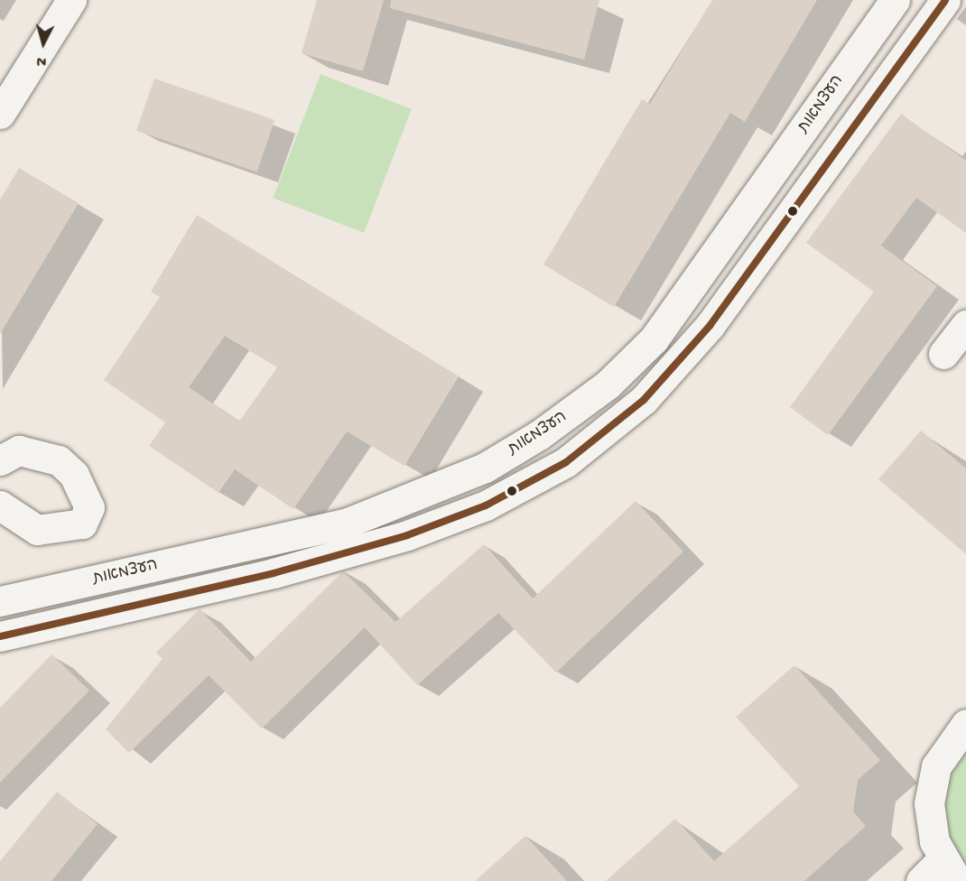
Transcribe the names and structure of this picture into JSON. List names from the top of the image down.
{
  "streets": {
    "main road": ["העצמאות"]
  },
  "north": "bottom"
}
